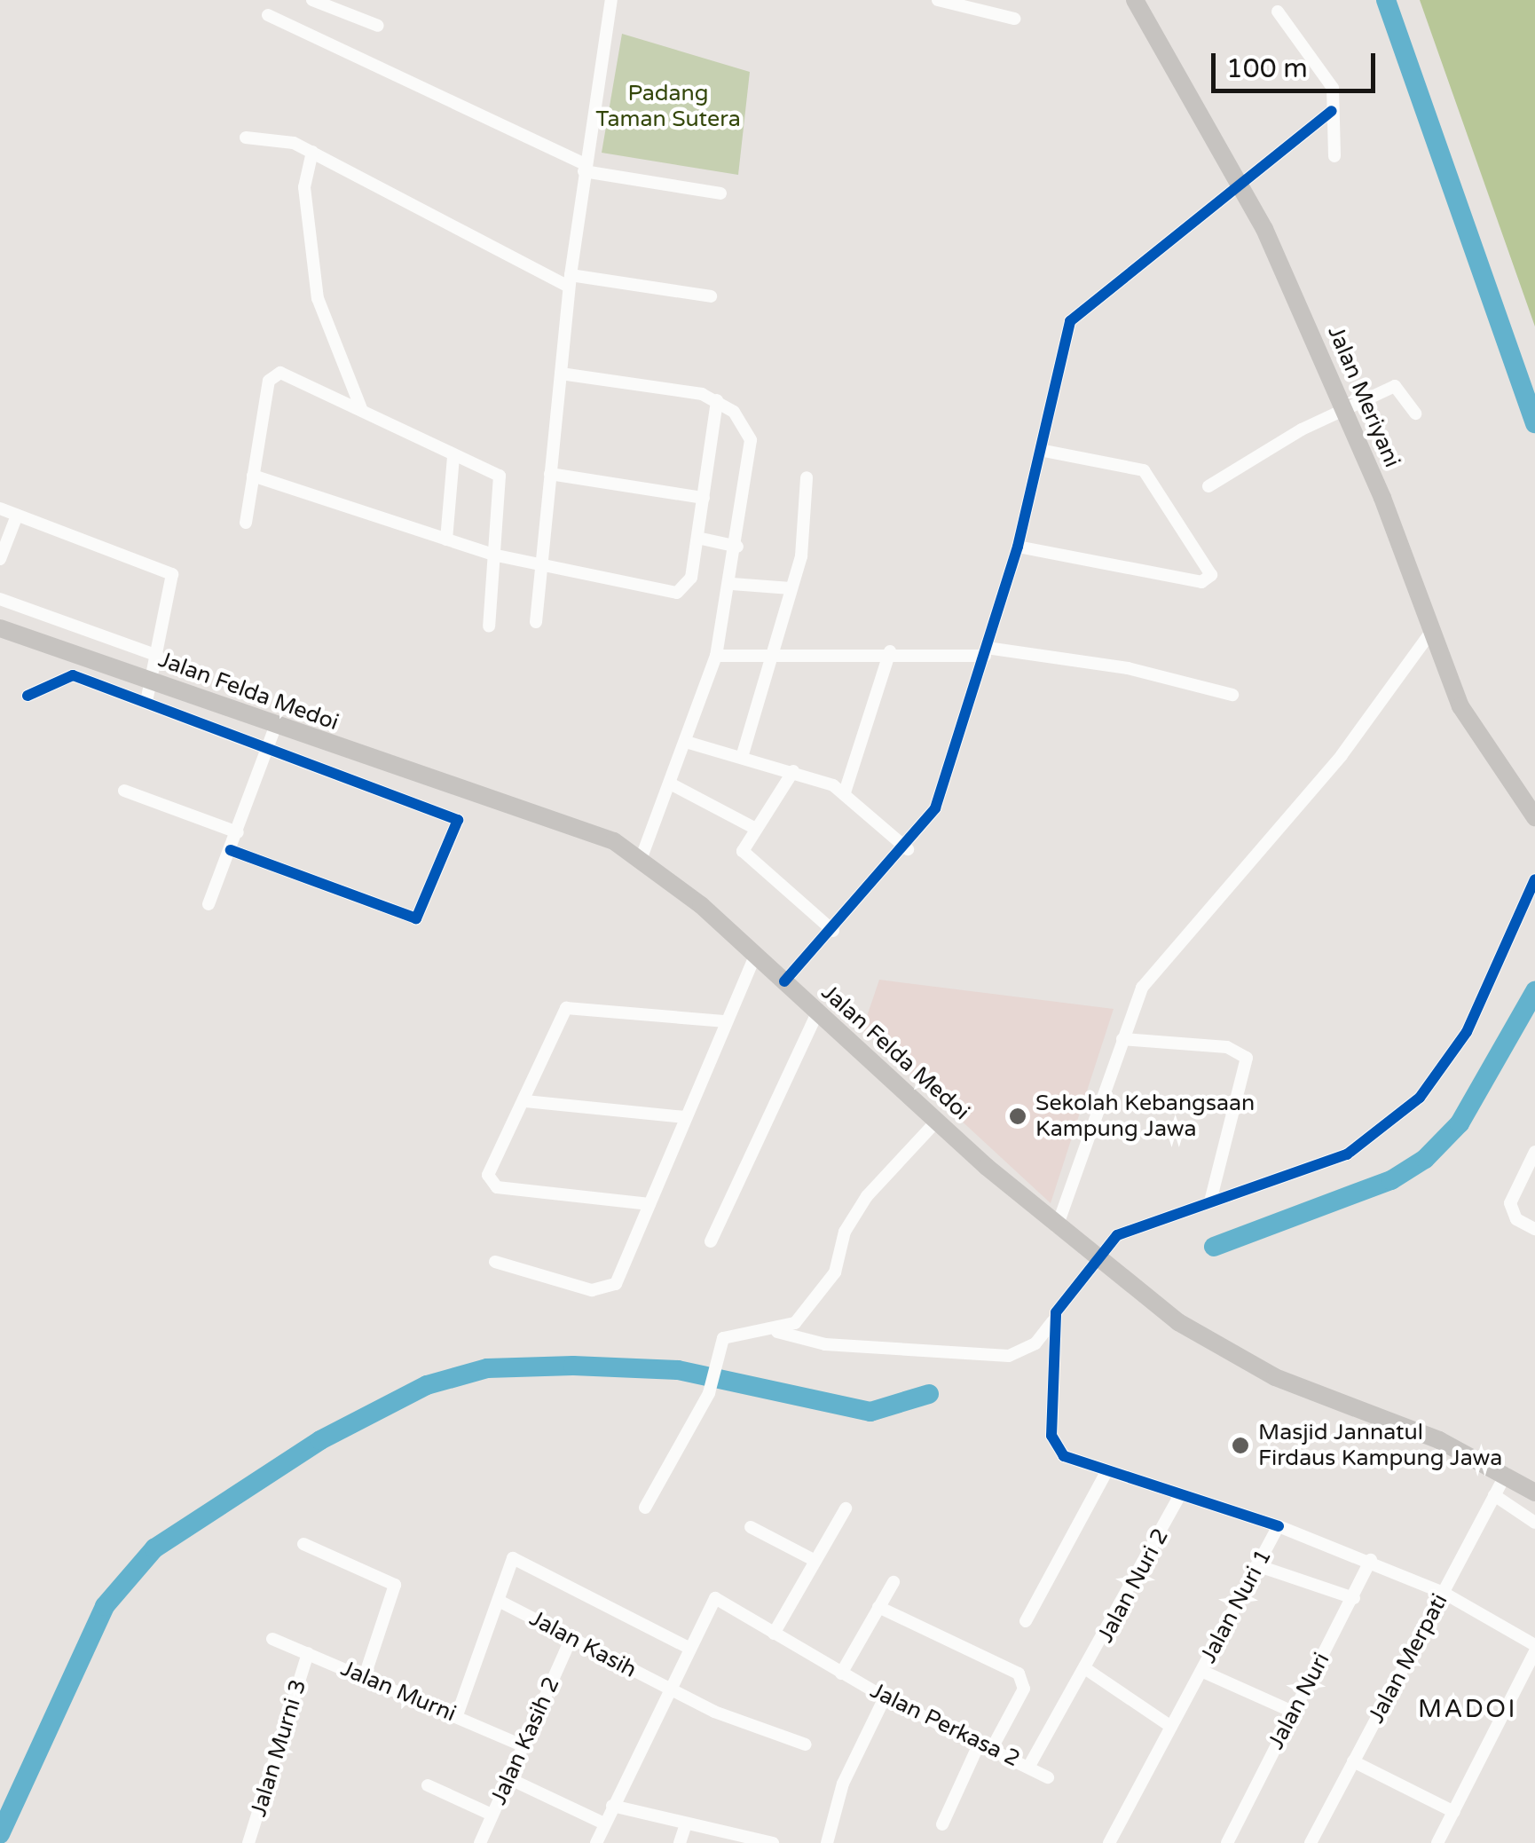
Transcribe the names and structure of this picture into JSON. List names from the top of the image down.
{
  "streets": {
    "main road": ["Jalan Meriyani", "Jalan Felda Medoi"],
    "street": [
      "Jalan Nuri 2",
      "Jalan Nuri 1",
      "Jalan Kasih",
      "Jalan Merpati",
      "Jalan Murni",
      "Jalan Nuri",
      "Jalan Perkasa 2",
      "Jalan Kasih 2",
      "Jalan Murni 3"
    ]
  },
  "crossings": [
    ["Jalan Felda Medoi", "Jalan Merpati"],
    ["Jalan Nuri 2", "Jalan Perkasa 2"],
    ["Jalan Nuri 1", "Jalan Merpati"],
    ["Jalan Nuri 1", "Jalan Nuri"],
    ["Jalan Kasih", "Jalan Kasih 2"],
    ["Jalan Murni", "Jalan Kasih 2"],
    ["Jalan Murni", "Jalan Murni 3"]
  ],
  "districts": ["MADOI"],
  "parks": ["Padang Taman Sutera"],
  "places": ["Sekolah Kebangsaan Kampung Jawa", "Masjid Jannatul Firdaus Kampung Jawa"],
  "scale_bar": "100 m"
}
